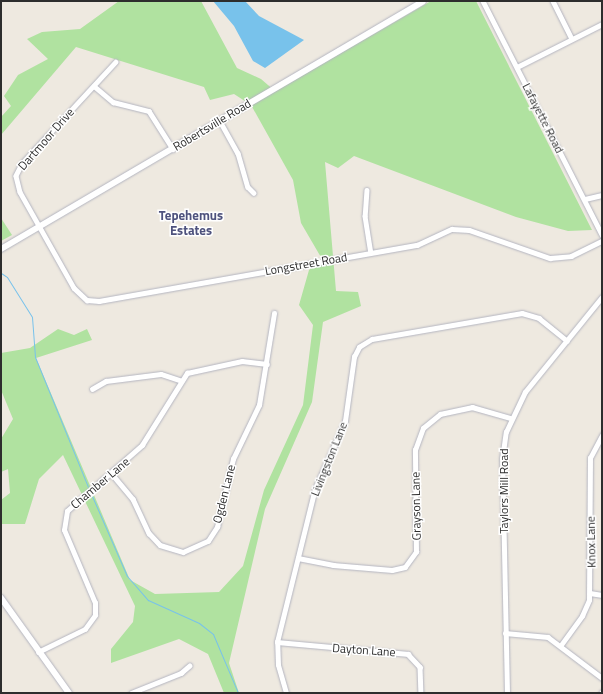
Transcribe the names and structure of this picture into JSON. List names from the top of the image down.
{
  "streets": {
    "street": [
      "Lafayette Road",
      "Robertsville Road",
      "Dartmoor Drive",
      "Longstreet Road",
      "Livingston Lane",
      "Chamber Lane",
      "Taylors Mill Road",
      "Ogden Lane",
      "Grayson Lane",
      "Knox Lane",
      "Dayton Lane"
    ]
  },
  "crossings": [
    ["Robertsville Road", "Dartmoor Drive"],
    ["Robertsville Road", "Longstreet Road"],
    ["Dartmoor Drive", "Longstreet Road"],
    ["Livingston Lane", "Taylors Mill Road"],
    ["Livingston Lane", "Grayson Lane"],
    ["Livingston Lane", "Dayton Lane"],
    ["Chamber Lane", "Ogden Lane"],
    ["Taylors Mill Road", "Grayson Lane"]
  ],
  "districts": ["Tepehemus Estates"]
}
